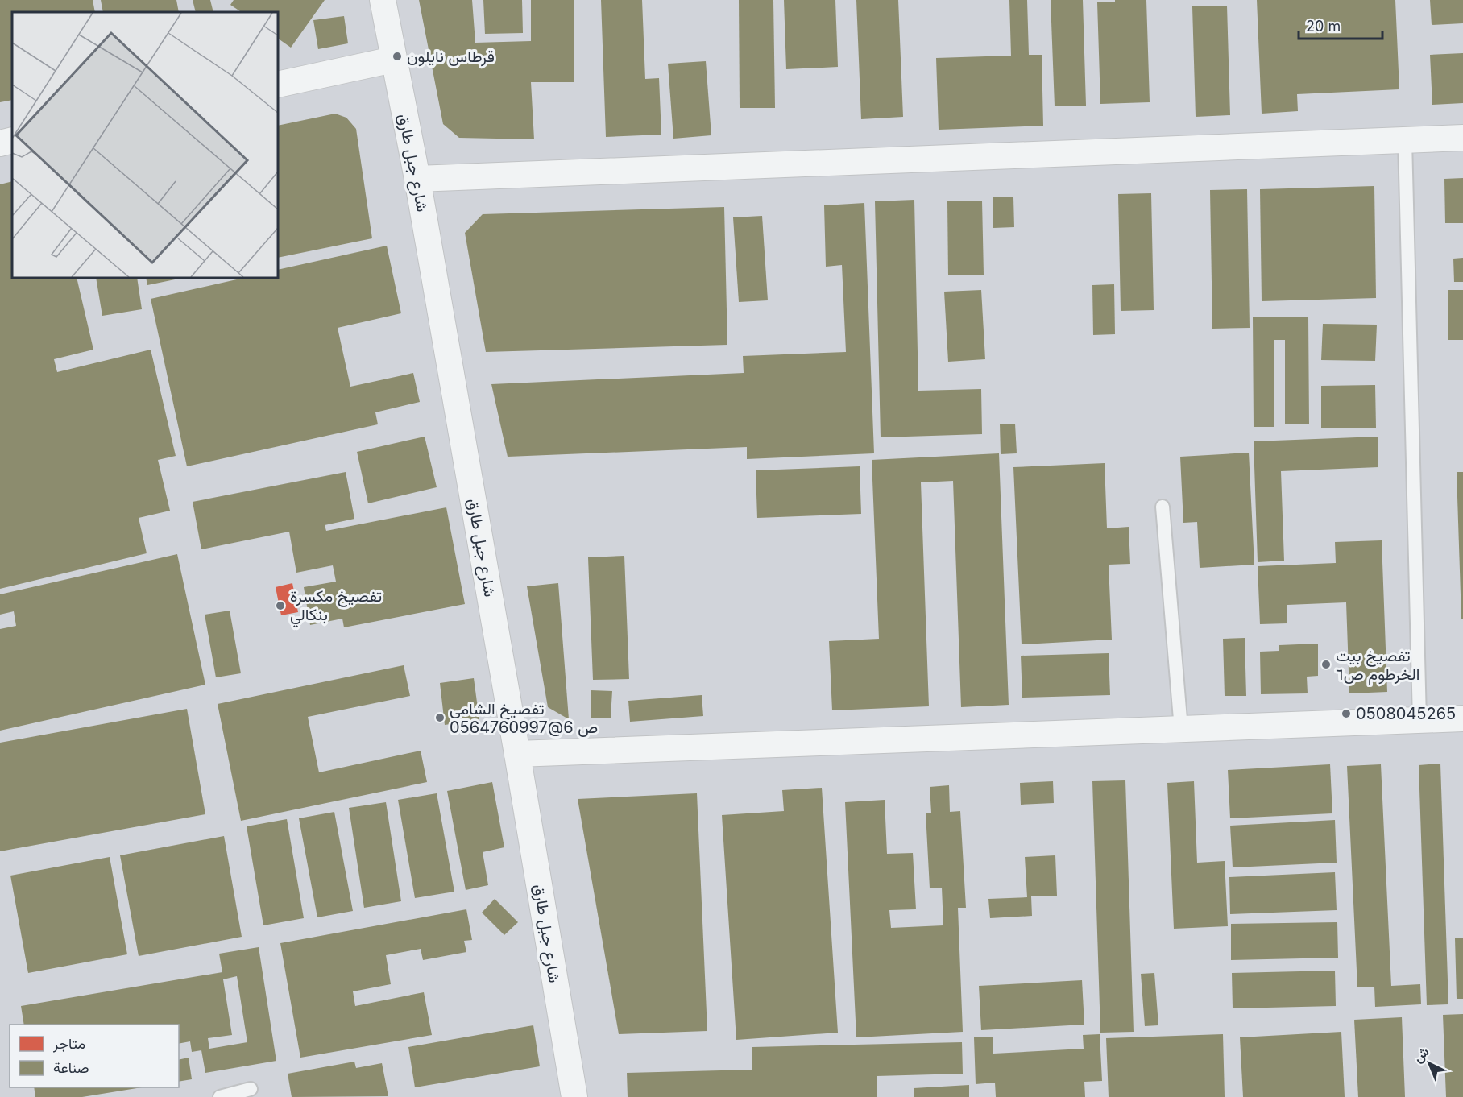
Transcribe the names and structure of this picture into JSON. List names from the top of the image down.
{
  "streets": {
    "street": ["شارع جبل طارق"]
  },
  "places": [
    "قرطاس نايلون",
    "تفصيخ مكسرة بنكالي",
    "تفصيخ بيت الخرطوم ص٦",
    "0508045265",
    "تفصيخ الشامي ص 6@0564760997"
  ],
  "legend": ["متاجر", "صناعة"],
  "scale_bar": "20 m",
  "north": "top left"
}
